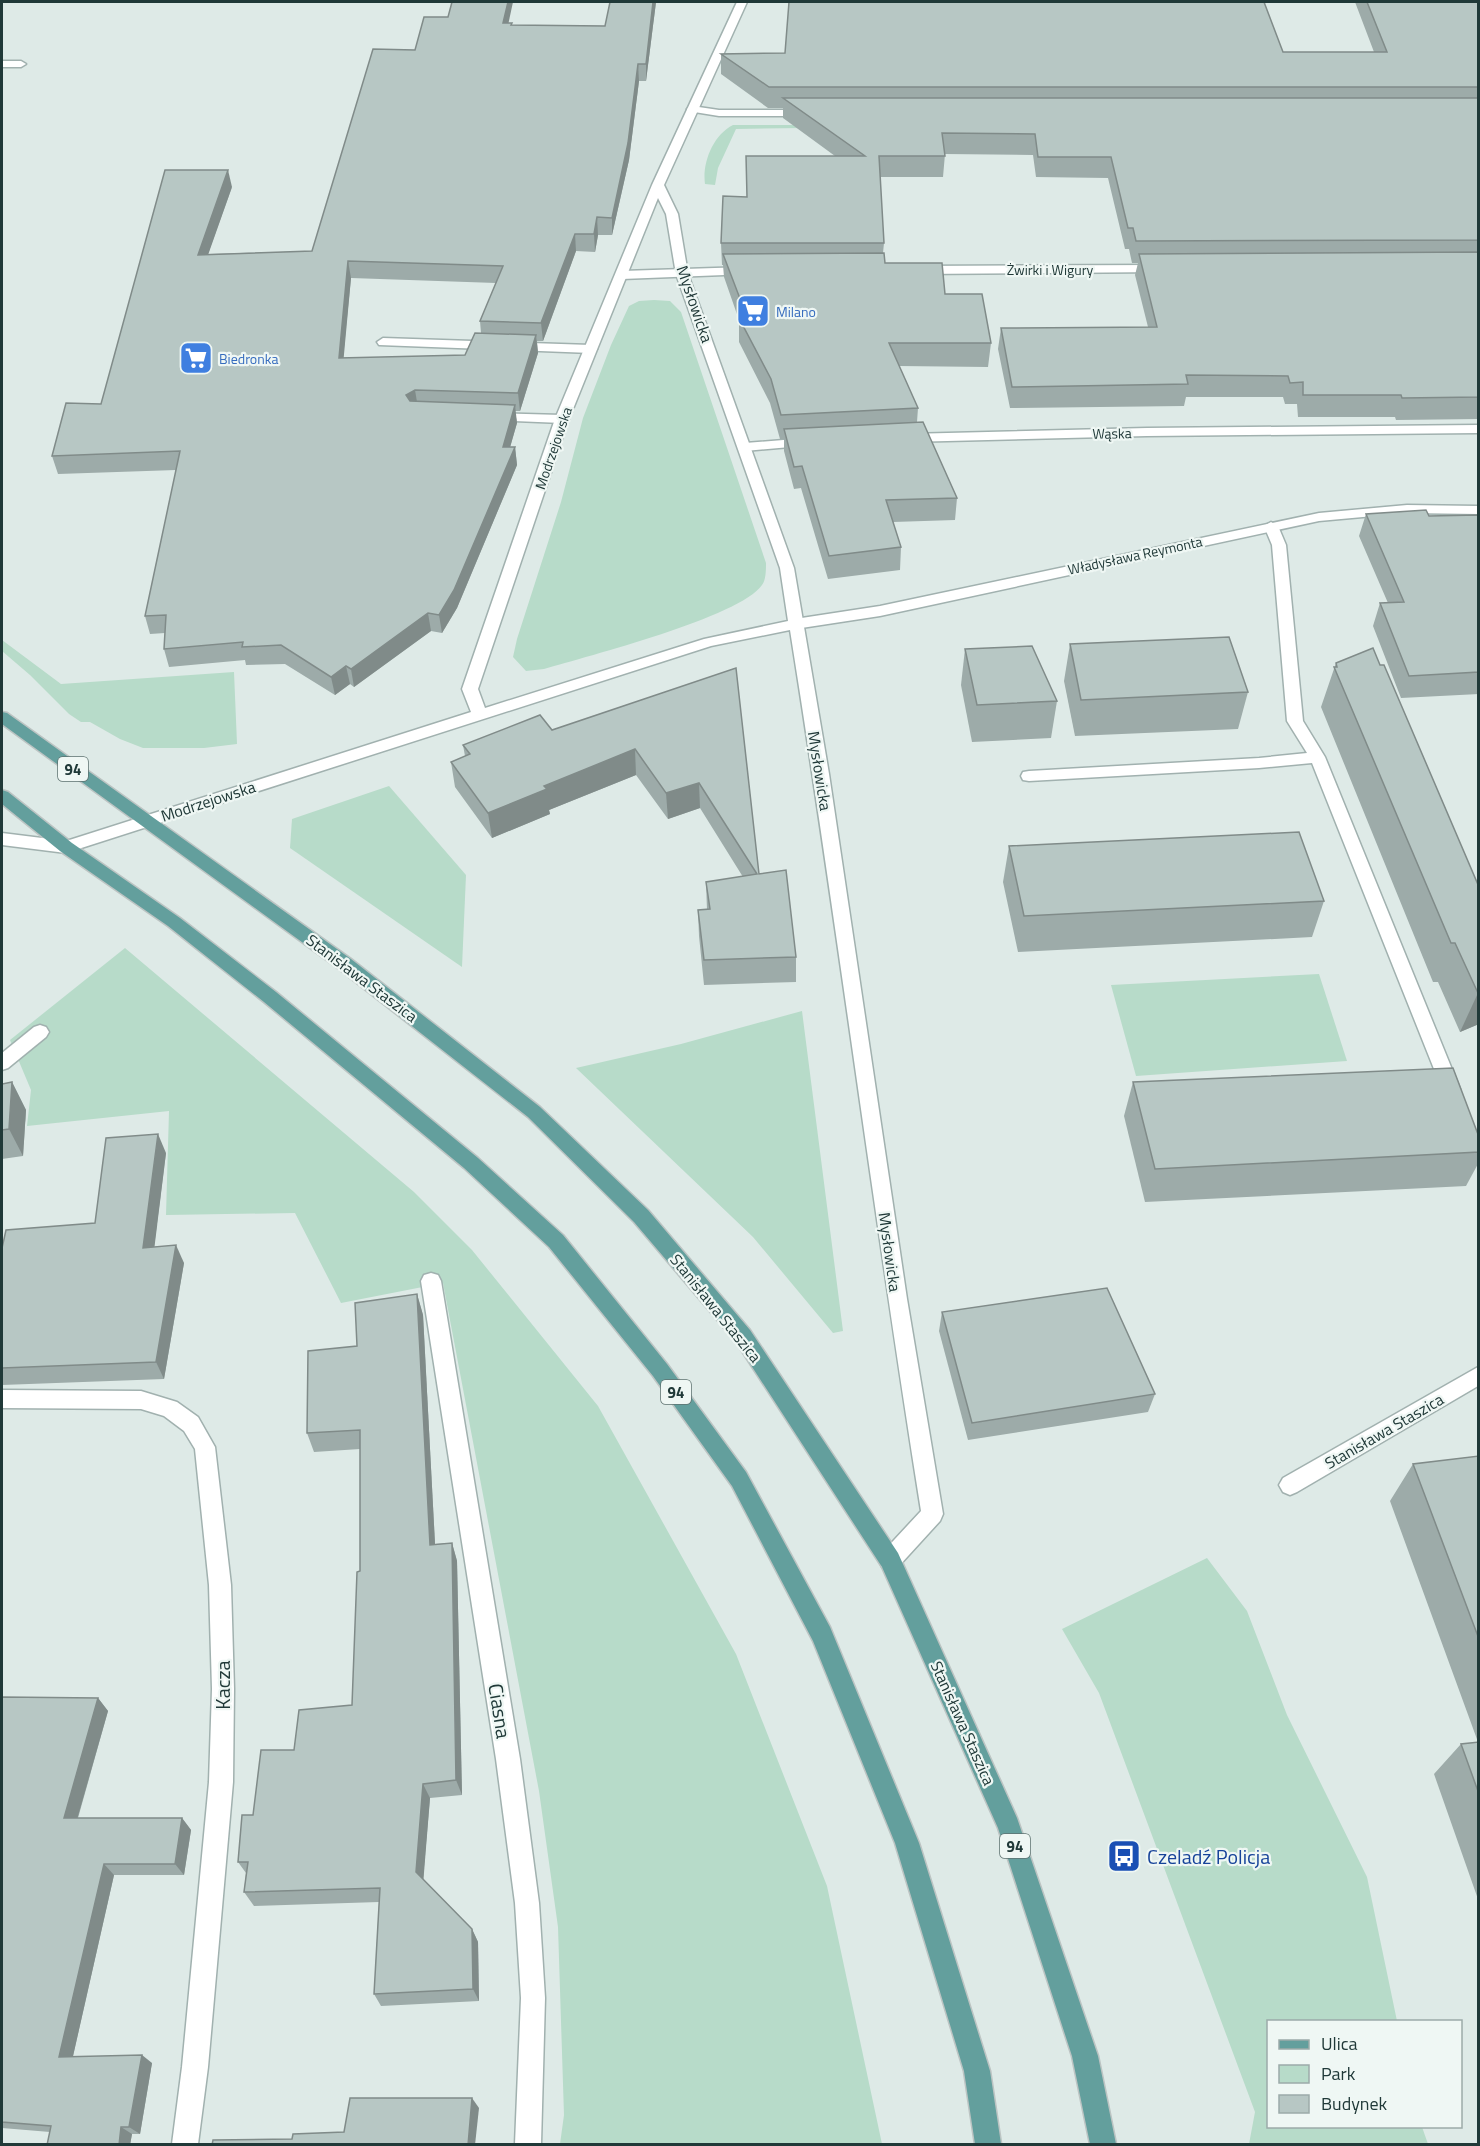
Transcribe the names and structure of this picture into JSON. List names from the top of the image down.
{
  "streets": {
    "main road": ["94", "Stanisława Staszica"],
    "street": [
      "Żwirki i Wigury",
      "Mysłowicka",
      "Wąska",
      "Modrzejowska",
      "Władysława Reymonta",
      "Kacza",
      "Ciasna"
    ]
  },
  "crossings": [
    ["Mysłowicka", "Modrzejowska"],
    ["Mysłowicka", "Władysława Reymonta"],
    ["Mysłowicka", "Stanisława Staszica"],
    ["Modrzejowska", "Władysława Reymonta"],
    ["Modrzejowska", "94"],
    ["Modrzejowska", "Stanisława Staszica"]
  ],
  "places": {
    "supermarket": ["Milano", "Biedronka"],
    "bus stop": ["Czeladź Policja"]
  },
  "legend": ["Ulica", "Park", "Budynek"]
}
